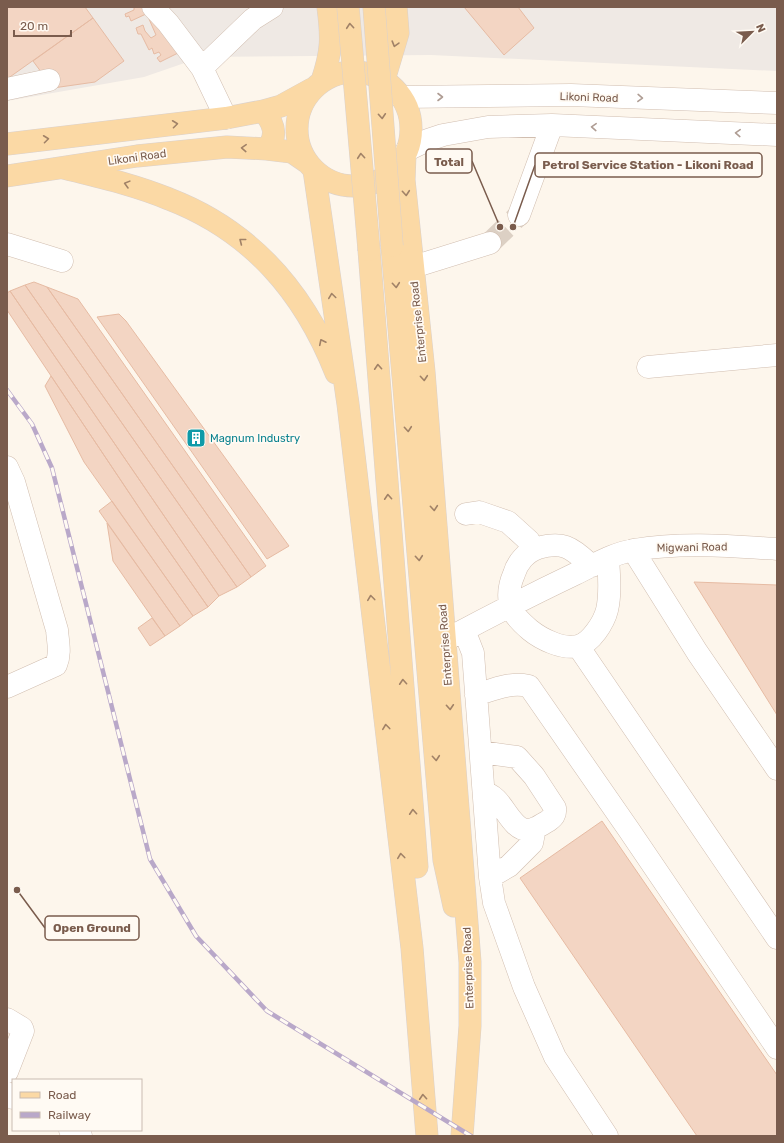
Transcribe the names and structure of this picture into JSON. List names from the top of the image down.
{
  "streets": {
    "main road": ["Likoni Road", "Enterprise Road"],
    "street": ["Migwani Road"]
  },
  "crossings": [
    ["Likoni Road", "Enterprise Road"],
    ["Enterprise Road", "Migwani Road"]
  ],
  "places": {
    "other": ["Total", "Petrol Service Station - Likoni Road", "Open Ground"],
    "building": ["Magnum Industry"]
  },
  "legend": ["Road", "Railway"],
  "scale_bar": "20 m",
  "north": "top right"
}
